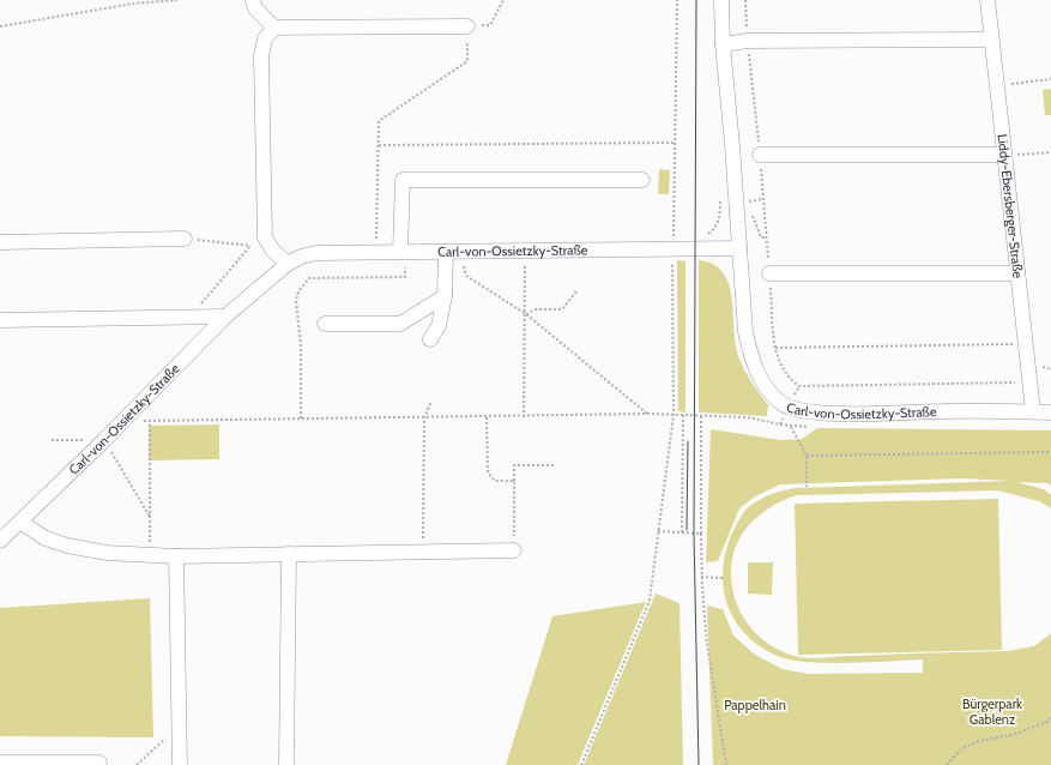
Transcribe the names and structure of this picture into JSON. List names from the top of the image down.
{
  "streets": {
    "street": ["Liddy-Ebersberger-Straße", "Carl-von-Ossietzky-Straße"]
  },
  "crossings": [
    ["Liddy-Ebersberger-Straße", "Carl-von-Ossietzky-Straße"]
  ],
  "parks": ["Bürgerpark Gablenz", "Pappelhain"]
}
